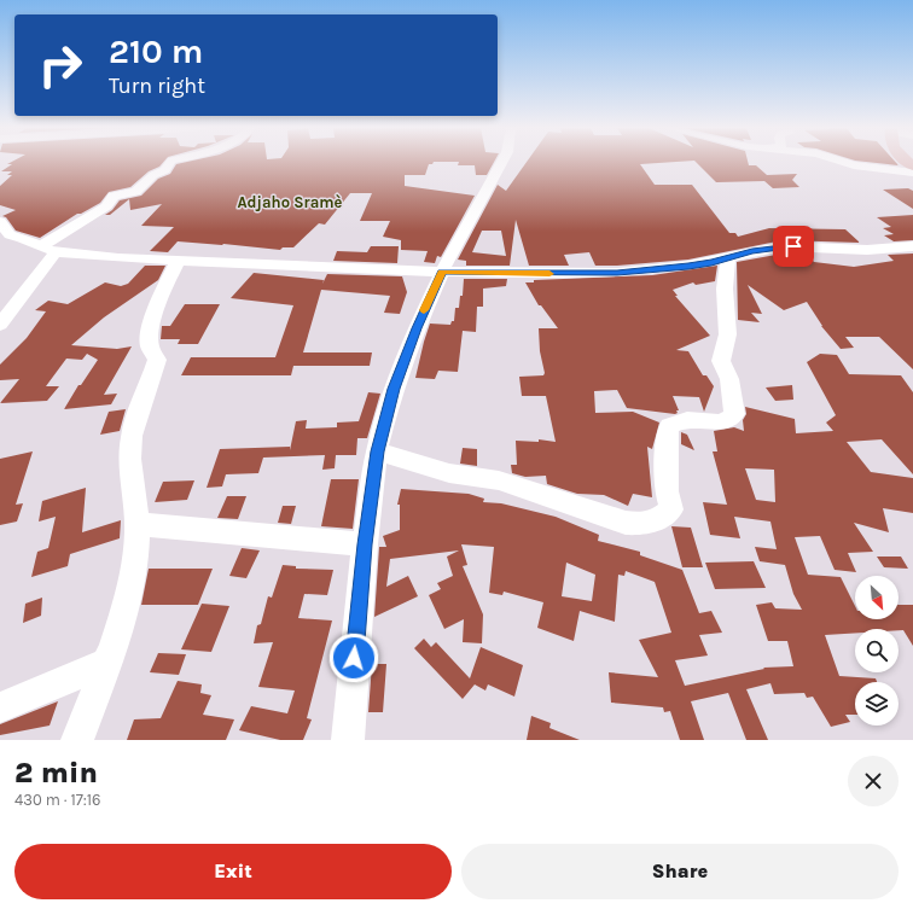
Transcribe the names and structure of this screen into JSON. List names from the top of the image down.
{
  "districts": ["Adjaho Sramè"],
  "north": "bottom right",
  "page": {
    "turn": ["210 m", "Turn right"],
    "heading": ["2 min", "430 m · 17:16"],
    "buttons": ["Exit", "Share"]
  }
}
